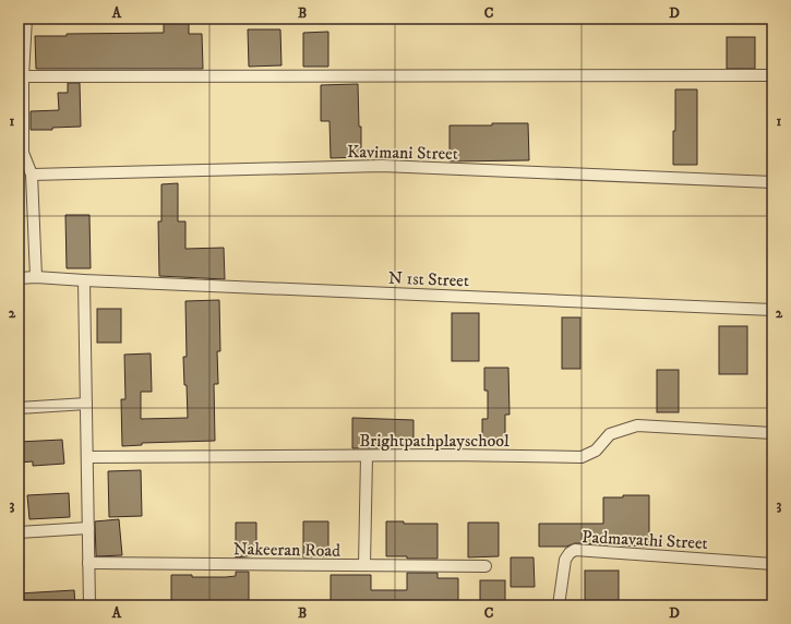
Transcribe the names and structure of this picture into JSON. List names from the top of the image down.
{
  "streets": {
    "street": [
      "Kavimani Street",
      "N 1st Street",
      "Brightpathplayschool",
      "Padmavathi Street",
      "Nakeeran Road"
    ]
  },
  "grid": {
    "columns": [
      "A",
      "B",
      "C",
      "D"
    ],
    "rows": ["1", "2", "3"]
  }
}
